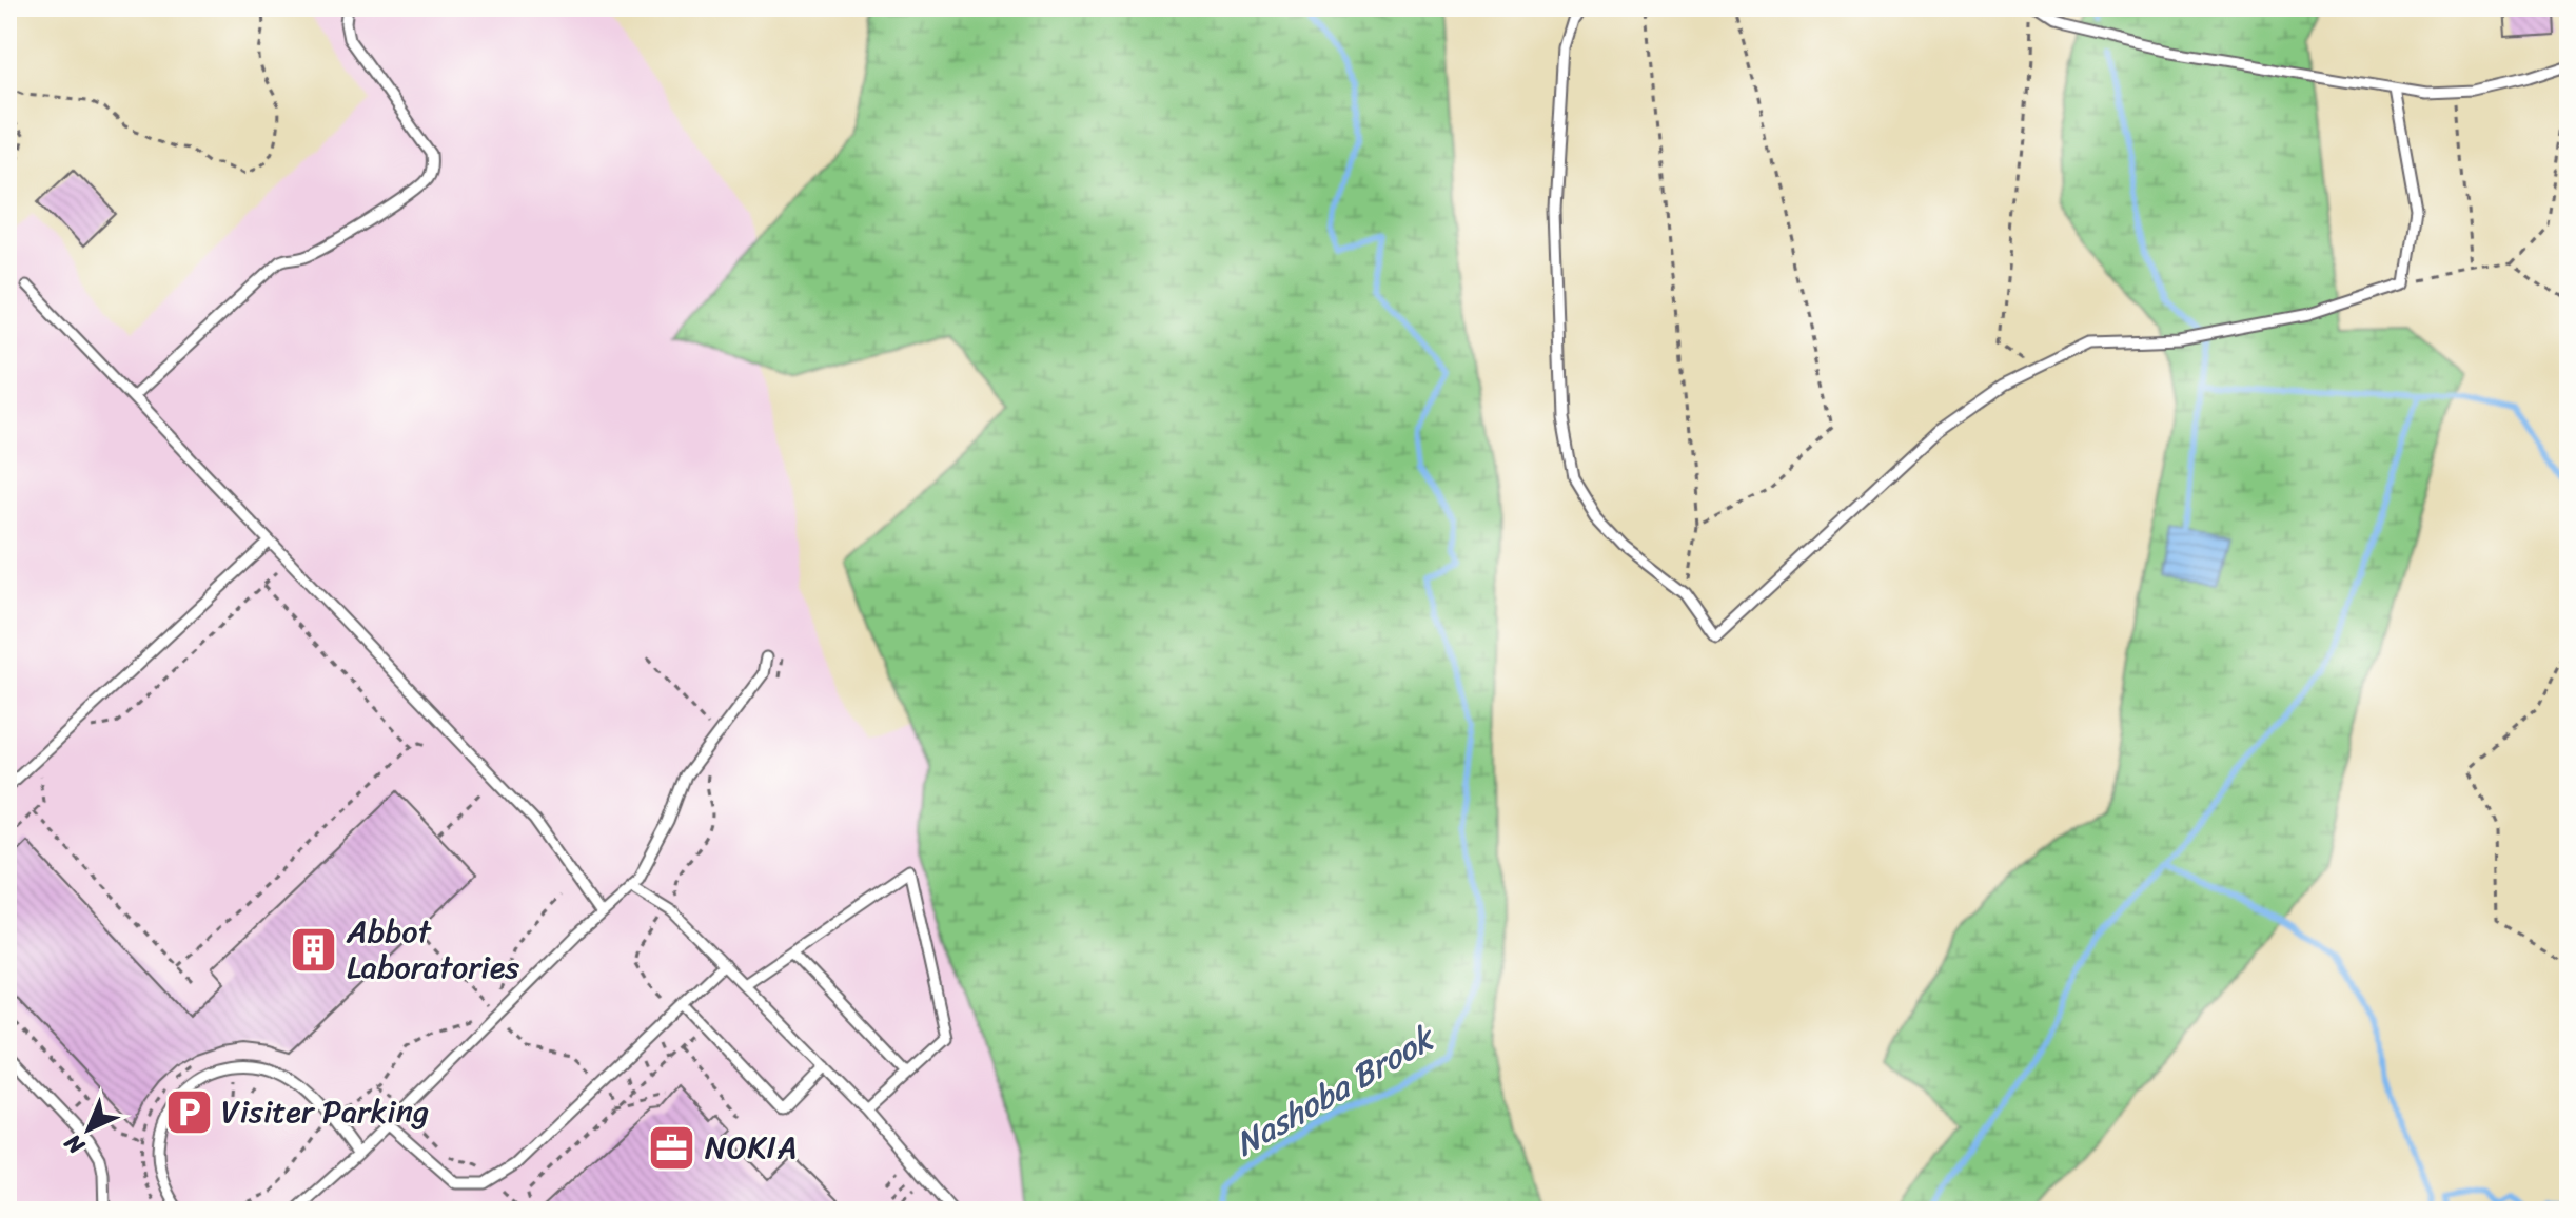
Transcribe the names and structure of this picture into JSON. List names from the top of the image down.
{
  "water": ["Nashoba Brook"],
  "places": {
    "building": ["Abbot Laboratories"],
    "parking": ["Visiter Parking"],
    "office": ["NOKIA"]
  },
  "north": "bottom left"
}
